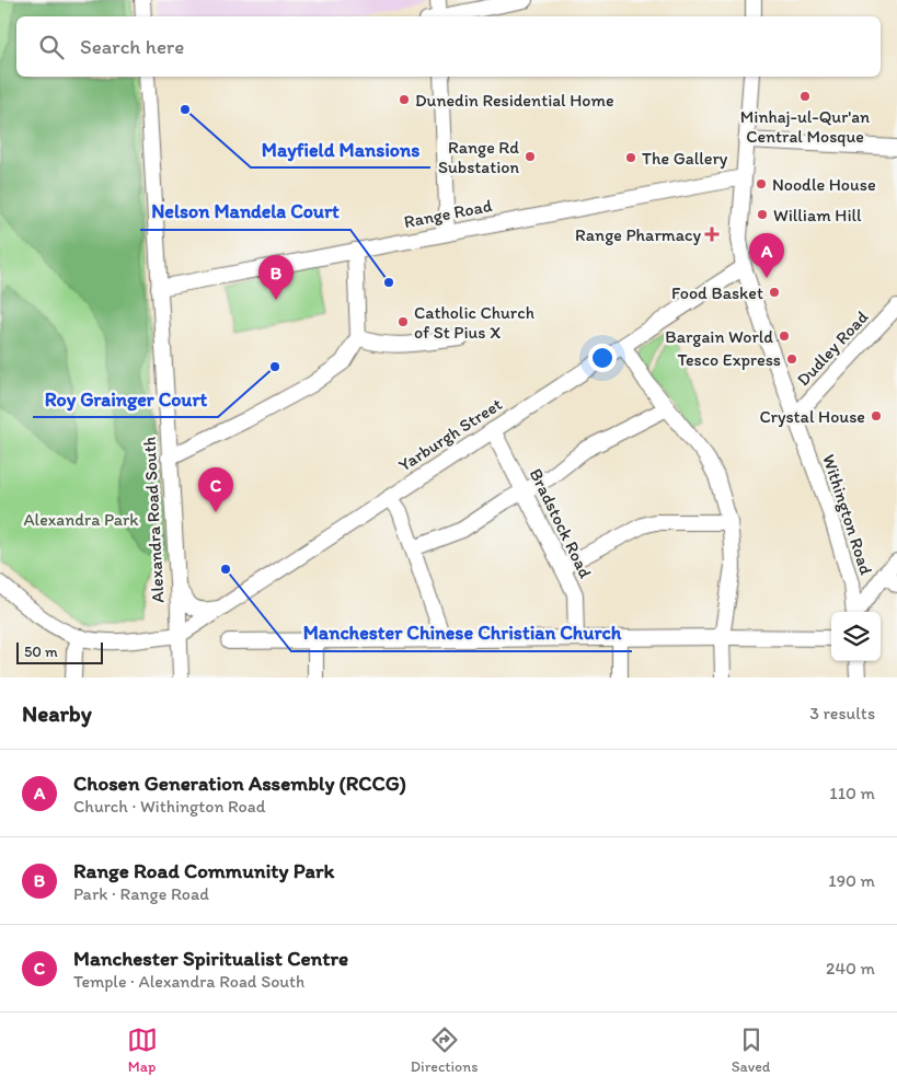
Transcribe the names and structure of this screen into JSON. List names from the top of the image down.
{
  "streets": {
    "street": [
      "Range Road",
      "Dudley Road",
      "Yarburgh Street",
      "Withington Road",
      "Alexandra Road South",
      "Bradstock Road"
    ]
  },
  "crossings": [
    ["Range Road", "Withington Road"],
    ["Range Road", "Alexandra Road South"],
    ["Dudley Road", "Withington Road"],
    ["Yarburgh Street", "Withington Road"],
    ["Yarburgh Street", "Alexandra Road South"],
    ["Yarburgh Street", "Bradstock Road"]
  ],
  "parks": ["Alexandra Park"],
  "places": {
    "other": [
      "Minhaj-ul-Qur'an Central Mosque",
      "Dunedin Residential Home",
      "Mayfield Mansions",
      "Range Rd Substation",
      "The Gallery",
      "Noodle House",
      "William Hill",
      "Nelson Mandela Court",
      "Food Basket",
      "Catholic Church of St Pius X",
      "Bargain World",
      "Tesco Express",
      "Roy Grainger Court",
      "Crystal House",
      "Manchester Chinese Christian Church"
    ],
    "health": ["Range Pharmacy"]
  },
  "scale_bar": "50 m",
  "page": {
    "search": "Search here",
    "pins": ["A", "B", "C"],
    "scale": "50 m",
    "heading": ["Nearby", "3 results"],
    "list": [
      {
        "mark": "A",
        "name": "Chosen Generation Assembly (RCCG)",
        "note": "Church · Withington Road",
        "value": "110 m"
      },
      {
        "mark": "B",
        "name": "Range Road Community Park",
        "note": "Park · Range Road",
        "value": "190 m"
      },
      {
        "mark": "C",
        "name": "Manchester Spiritualist Centre",
        "note": "Temple · Alexandra Road South",
        "value": "240 m"
      }
    ],
    "nav": ["Map", "Directions", "Saved"]
  }
}
